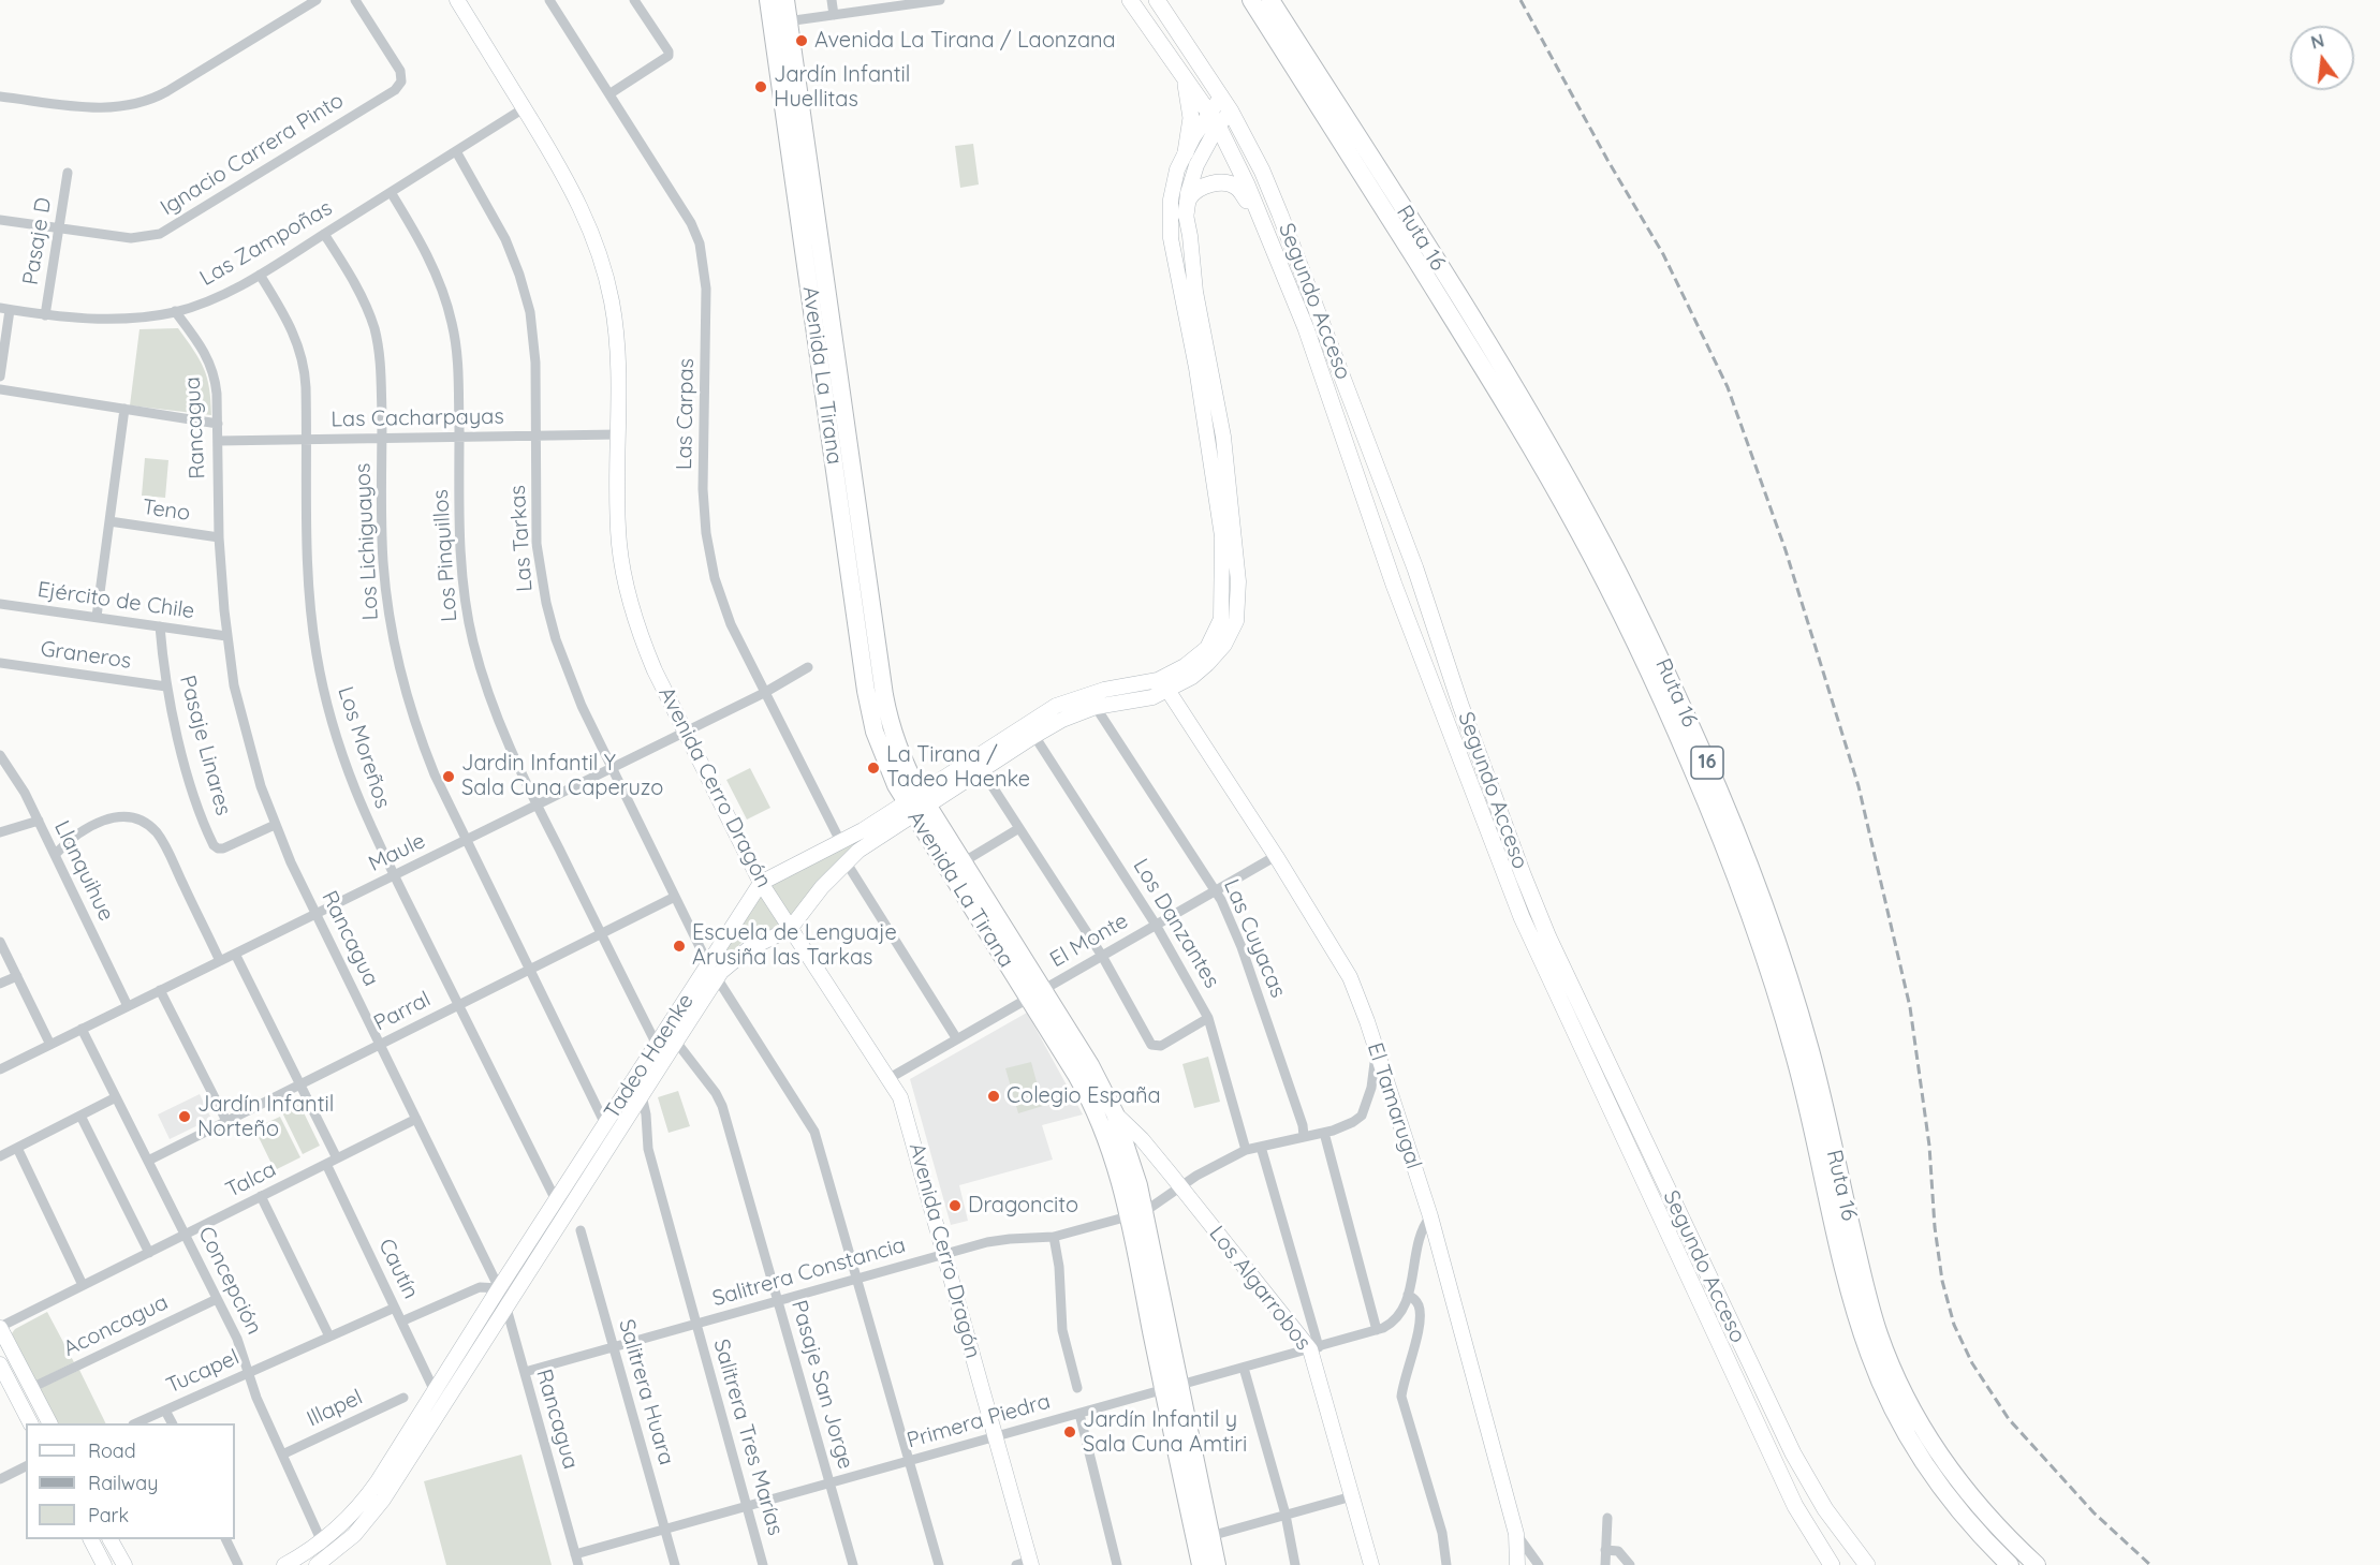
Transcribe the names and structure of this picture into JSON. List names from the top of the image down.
{
  "streets": {
    "highway": ["Ruta 16", "Avenida La Tirana", "16"],
    "main road": ["Segundo Acceso"],
    "street": [
      "Ignacio Carrera Pinto",
      "Pasaje D",
      "Las Zampoñas",
      "Las Carpas",
      "Las Cacharpayas",
      "Rancagua",
      "Teno",
      "Las Tarkas",
      "Los Lichiguayos",
      "Los Pinquillos",
      "Ejército de Chile",
      "Graneros",
      "Pasaje Linares",
      "Los Moreños",
      "Avenida Cerro Dragón",
      "Maule",
      "Llanquihue",
      "Los Danzantes",
      "Las Cuyacas",
      "El Monte",
      "Parral",
      "Tadeo Haenke",
      "El Tamarugal",
      "Talca",
      "Cautín",
      "Salitrera Constancia",
      "Concepción",
      "Los Algarrobos",
      "Aconcagua",
      "Tucapel",
      "Pasaje San Jorge",
      "Salitrera Huara",
      "Illapel",
      "Primera Piedra",
      "Salitrera Tres Marías"
    ]
  },
  "crossings": [
    ["Ignacio Carrera Pinto", "Pasaje D"],
    ["Pasaje D", "Las Zampoñas"],
    ["Las Zampoñas", "Rancagua"],
    ["Las Zampoñas", "Las Tarkas"],
    ["Las Zampoñas", "Los Lichiguayos"],
    ["Las Zampoñas", "Los Pinquillos"],
    ["Las Zampoñas", "Los Moreños"],
    ["Las Zampoñas", "Avenida Cerro Dragón"],
    ["Avenida La Tirana", "El Monte"],
    ["Avenida La Tirana", "Tadeo Haenke"],
    ["Avenida La Tirana", "Salitrera Constancia"],
    ["Avenida La Tirana", "Los Algarrobos"],
    ["Avenida La Tirana", "Primera Piedra"],
    ["Las Carpas", "Maule"],
    ["Las Carpas", "Tadeo Haenke"],
    ["Las Cacharpayas", "Rancagua"],
    ["Las Cacharpayas", "Las Tarkas"],
    ["Las Cacharpayas", "Los Lichiguayos"],
    ["Las Cacharpayas", "Los Pinquillos"],
    ["Las Cacharpayas", "Los Moreños"],
    ["Las Cacharpayas", "Avenida Cerro Dragón"],
    ["Rancagua", "Teno"],
    ["Rancagua", "Ejército de Chile"],
    ["Rancagua", "Pasaje Linares"],
    ["Rancagua", "Maule"],
    ["Rancagua", "Parral"],
    ["Rancagua", "Tadeo Haenke"],
    ["Rancagua", "Talca"],
    ["Rancagua", "Salitrera Constancia"],
    ["Rancagua", "Primera Piedra"],
    ["Las Tarkas", "Maule"],
    ["Las Tarkas", "Parral"],
    ["Las Tarkas", "Tadeo Haenke"],
    ["Las Tarkas", "Salitrera Constancia"],
    ["Las Tarkas", "Primera Piedra"],
    ["Los Lichiguayos", "Maule"],
    ["Los Lichiguayos", "Parral"],
    ["Los Lichiguayos", "Tadeo Haenke"],
    ["Los Pinquillos", "Maule"],
    ["Los Pinquillos", "Parral"],
    ["Los Pinquillos", "Tadeo Haenke"],
    ["Ejército de Chile", "Pasaje Linares"],
    ["Graneros", "Pasaje Linares"],
    ["Los Moreños", "Maule"],
    ["Los Moreños", "Parral"],
    ["Los Moreños", "Tadeo Haenke"],
    ["Avenida Cerro Dragón", "Maule"],
    ["Avenida Cerro Dragón", "El Monte"],
    ["Avenida Cerro Dragón", "Tadeo Haenke"],
    ["Avenida Cerro Dragón", "Salitrera Constancia"],
    ["Avenida Cerro Dragón", "Primera Piedra"],
    ["Maule", "Llanquihue"],
    ["Maule", "Concepción"],
    ["Los Danzantes", "El Monte"],
    ["Los Danzantes", "Tadeo Haenke"],
    ["Los Danzantes", "Salitrera Constancia"],
    ["Las Cuyacas", "El Monte"],
    ["Las Cuyacas", "Tadeo Haenke"],
    ["Las Cuyacas", "Salitrera Constancia"],
    ["El Monte", "El Tamarugal"],
    ["Parral", "Concepción"],
    ["Tadeo Haenke", "El Tamarugal"],
    ["Tadeo Haenke", "Cautín"],
    ["Tadeo Haenke", "Concepción"],
    ["Tadeo Haenke", "Pasaje San Jorge"],
    ["Tadeo Haenke", "Salitrera Tres Marías"],
    ["El Tamarugal", "Salitrera Constancia"],
    ["El Tamarugal", "Primera Piedra"],
    ["Talca", "Cautín"],
    ["Talca", "Concepción"],
    ["Cautín", "Tucapel"],
    ["Salitrera Constancia", "Los Algarrobos"],
    ["Salitrera Constancia", "Pasaje San Jorge"],
    ["Salitrera Constancia", "Salitrera Huara"],
    ["Salitrera Constancia", "Salitrera Tres Marías"],
    ["Concepción", "Aconcagua"],
    ["Concepción", "Tucapel"],
    ["Concepción", "Illapel"],
    ["Los Algarrobos", "Primera Piedra"],
    ["Pasaje San Jorge", "Primera Piedra"],
    ["Salitrera Huara", "Primera Piedra"],
    ["Primera Piedra", "Salitrera Tres Marías"]
  ],
  "places": [
    "Avenida La Tirana / Laonzana",
    "Jardín Infantil Huellitas",
    "La Tirana / Tadeo Haenke",
    "Jardin Infantil Y Sala Cuna Caperuzo",
    "Escuela de Lenguaje Arusiña las Tarkas",
    "Colegio España",
    "Jardín Infantil Norteño",
    "Dragoncito",
    "Jardín Infantil y Sala Cuna Amtiri"
  ],
  "legend": ["Road", "Railway", "Park"],
  "north": "top"
}
